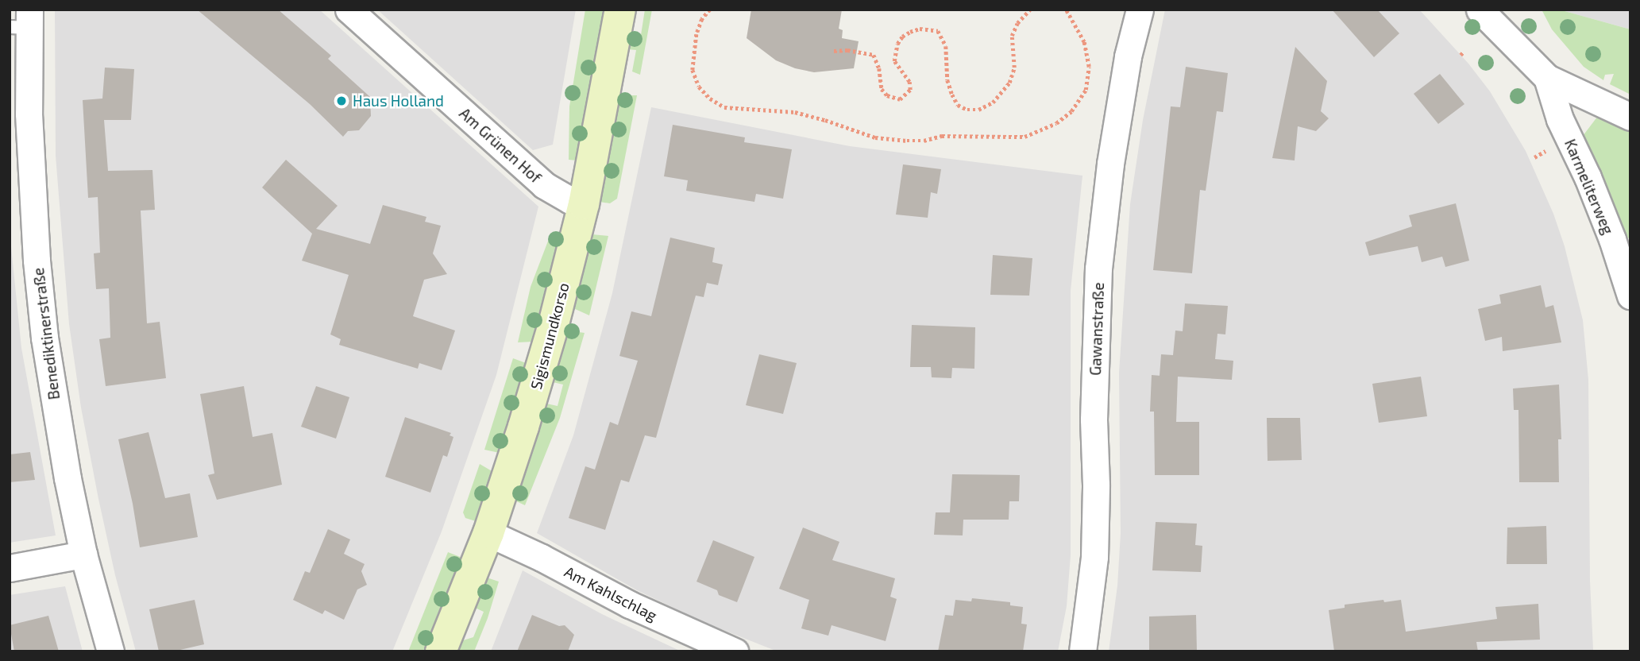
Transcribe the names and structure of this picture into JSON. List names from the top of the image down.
{
  "streets": {
    "street": [
      "Am Grünen Hof",
      "Karmeliterweg",
      "Gawanstraße",
      "Benediktinerstraße",
      "Sigismundkorso",
      "Am Kahlschlag"
    ]
  },
  "crossings": [
    ["Am Grünen Hof", "Sigismundkorso"],
    ["Sigismundkorso", "Am Kahlschlag"]
  ],
  "places": ["Haus Holland"]
}
